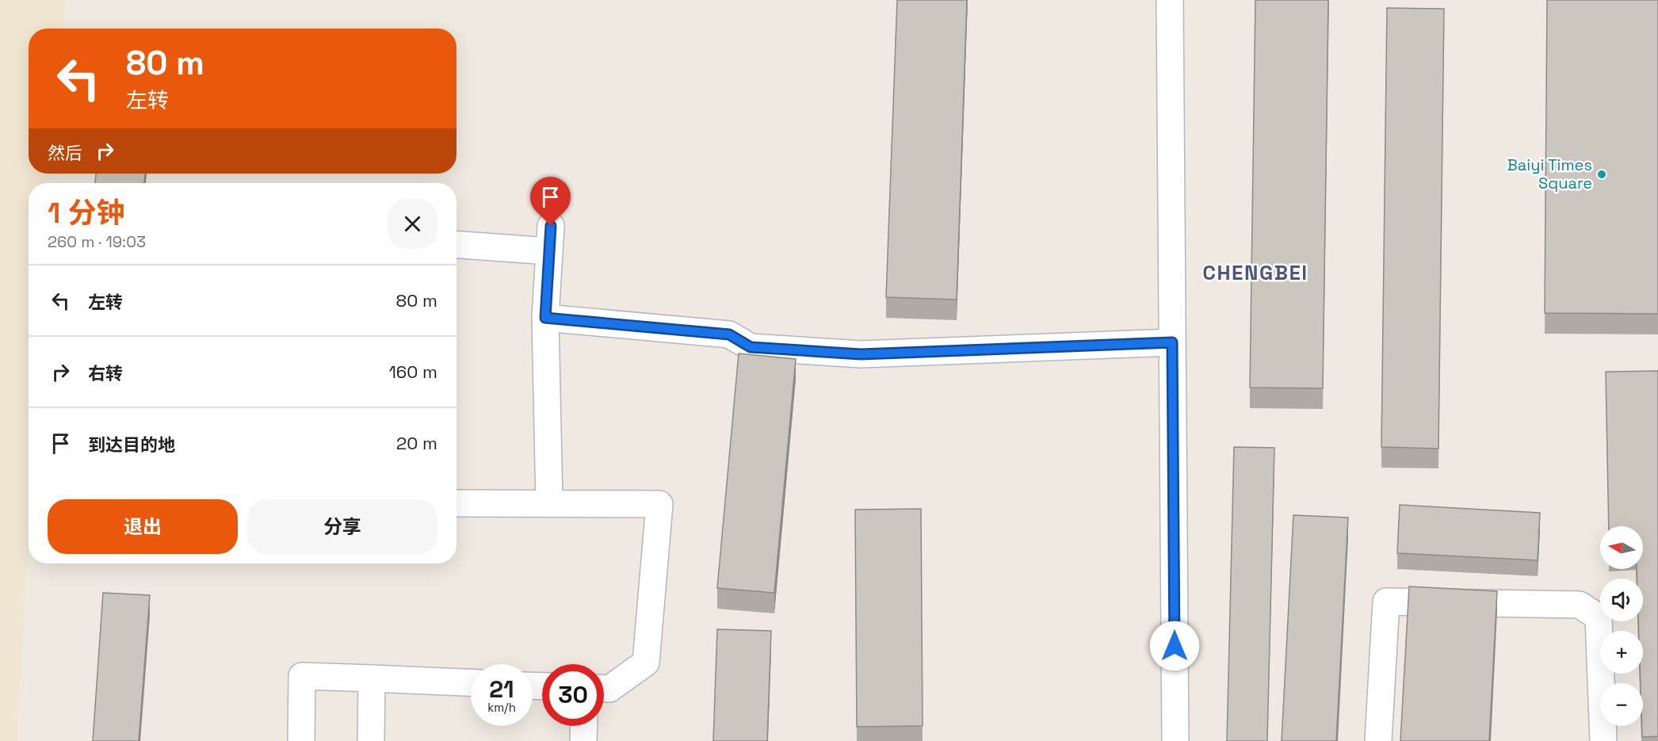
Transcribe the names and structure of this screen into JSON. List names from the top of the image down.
{
  "districts": ["CHENGBEI"],
  "places": ["Baiyi Times Square"],
  "north": "left",
  "page": {
    "turn": ["80 m", "左转"],
    "then": "然后",
    "heading": ["1 分钟", "260 m · 19:03"],
    "list": [
      {
        "name": "左转",
        "value": "80 m"
      },
      {
        "name": "右转",
        "value": "160 m"
      },
      {
        "name": "到达目的地",
        "value": "20 m"
      }
    ],
    "buttons": ["退出", "分享"],
    "map_buttons": ["+", "−"],
    "speed": "21 km/h",
    "limit": "30"
  }
}
